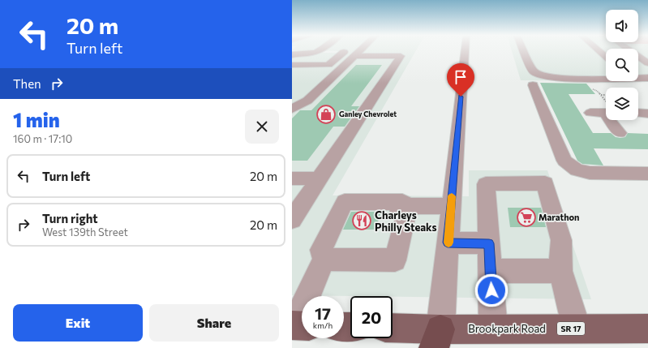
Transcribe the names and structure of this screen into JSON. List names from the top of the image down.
{
  "streets": {
    "main road": ["Brookpark Road", "SR 17"]
  },
  "places": {
    "shop": ["Ganley Chevrolet"],
    "supermarket": ["Marathon"],
    "restaurant": ["Charleys Philly Steaks"]
  },
  "page": {
    "turn": ["20 m", "Turn left"],
    "then": "Then",
    "heading": ["1 min", "160 m · 17:10"],
    "list": [
      {
        "name": "Turn left",
        "value": "20 m"
      },
      {
        "name": "Turn right",
        "note": "West 139th Street",
        "value": "20 m"
      }
    ],
    "speed": "17 km/h",
    "limit": "20",
    "buttons": ["Exit", "Share"]
  }
}
